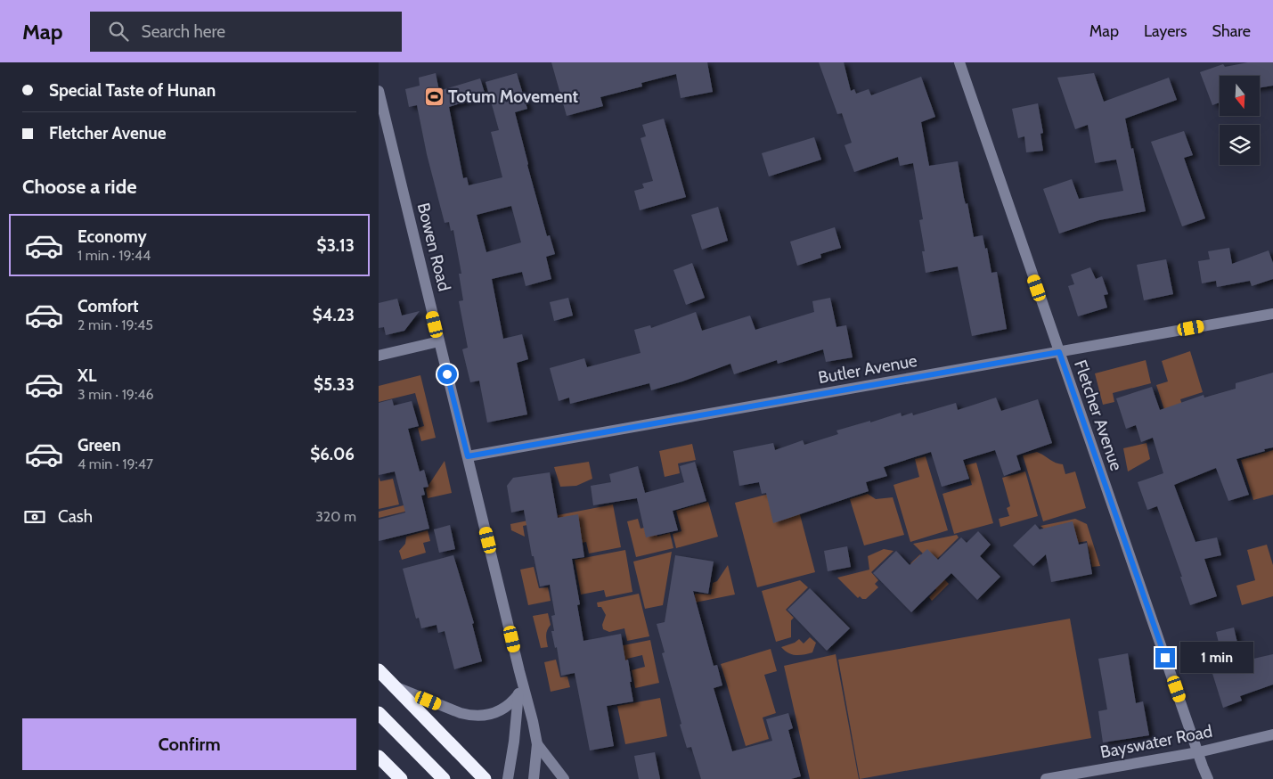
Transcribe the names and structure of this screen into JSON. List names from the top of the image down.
{
  "streets": {
    "street": [
      "Bowen Road",
      "Butler Avenue",
      "Fletcher Avenue",
      "Bayswater Road"
    ]
  },
  "crossings": [
    ["Bowen Road", "Butler Avenue"],
    ["Butler Avenue", "Fletcher Avenue"],
    ["Fletcher Avenue", "Bayswater Road"]
  ],
  "places": {
    "sports": ["Totum Movement"]
  },
  "north": "bottom",
  "page": {
    "header": "Map",
    "search": "Search here",
    "nav": ["Map", "Layers", "Share"],
    "banner": ["Special Taste of Hunan", "Fletcher Avenue"],
    "heading": "Choose a ride",
    "list": [
      {
        "name": "Economy",
        "note": "1 min · 19:44",
        "value": "$3.13"
      },
      {
        "name": "Comfort",
        "note": "2 min · 19:45",
        "value": "$4.23"
      },
      {
        "name": "XL",
        "note": "3 min · 19:46",
        "value": "$5.33"
      },
      {
        "name": "Green",
        "note": "4 min · 19:47",
        "value": "$6.06"
      }
    ],
    "pay": ["Cash", "320 m"],
    "bubble": "1 min",
    "buttons": "Confirm"
  }
}
